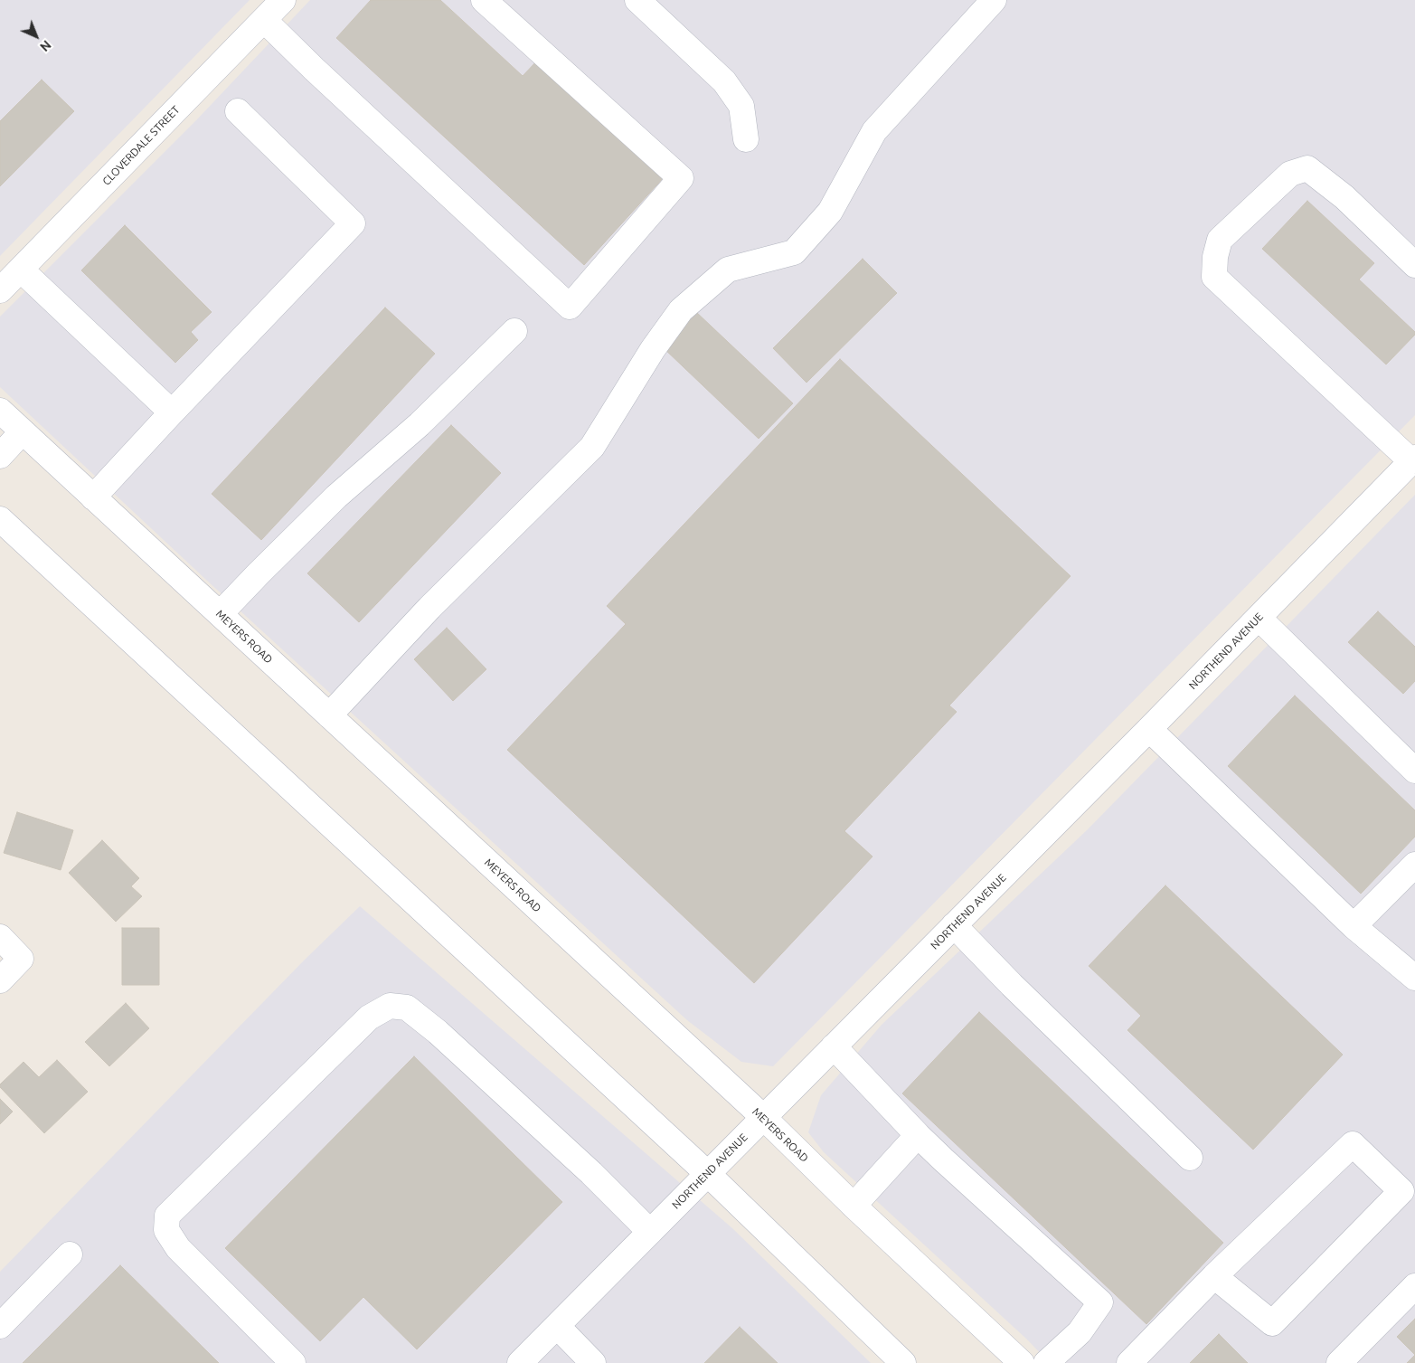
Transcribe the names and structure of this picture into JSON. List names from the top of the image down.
{
  "streets": {
    "street": ["CLOVERDALE STREET", "MEYERS ROAD", "NORTHEND AVENUE"]
  },
  "crossings": [
    ["MEYERS ROAD", "NORTHEND AVENUE"]
  ],
  "north": "bottom right"
}
